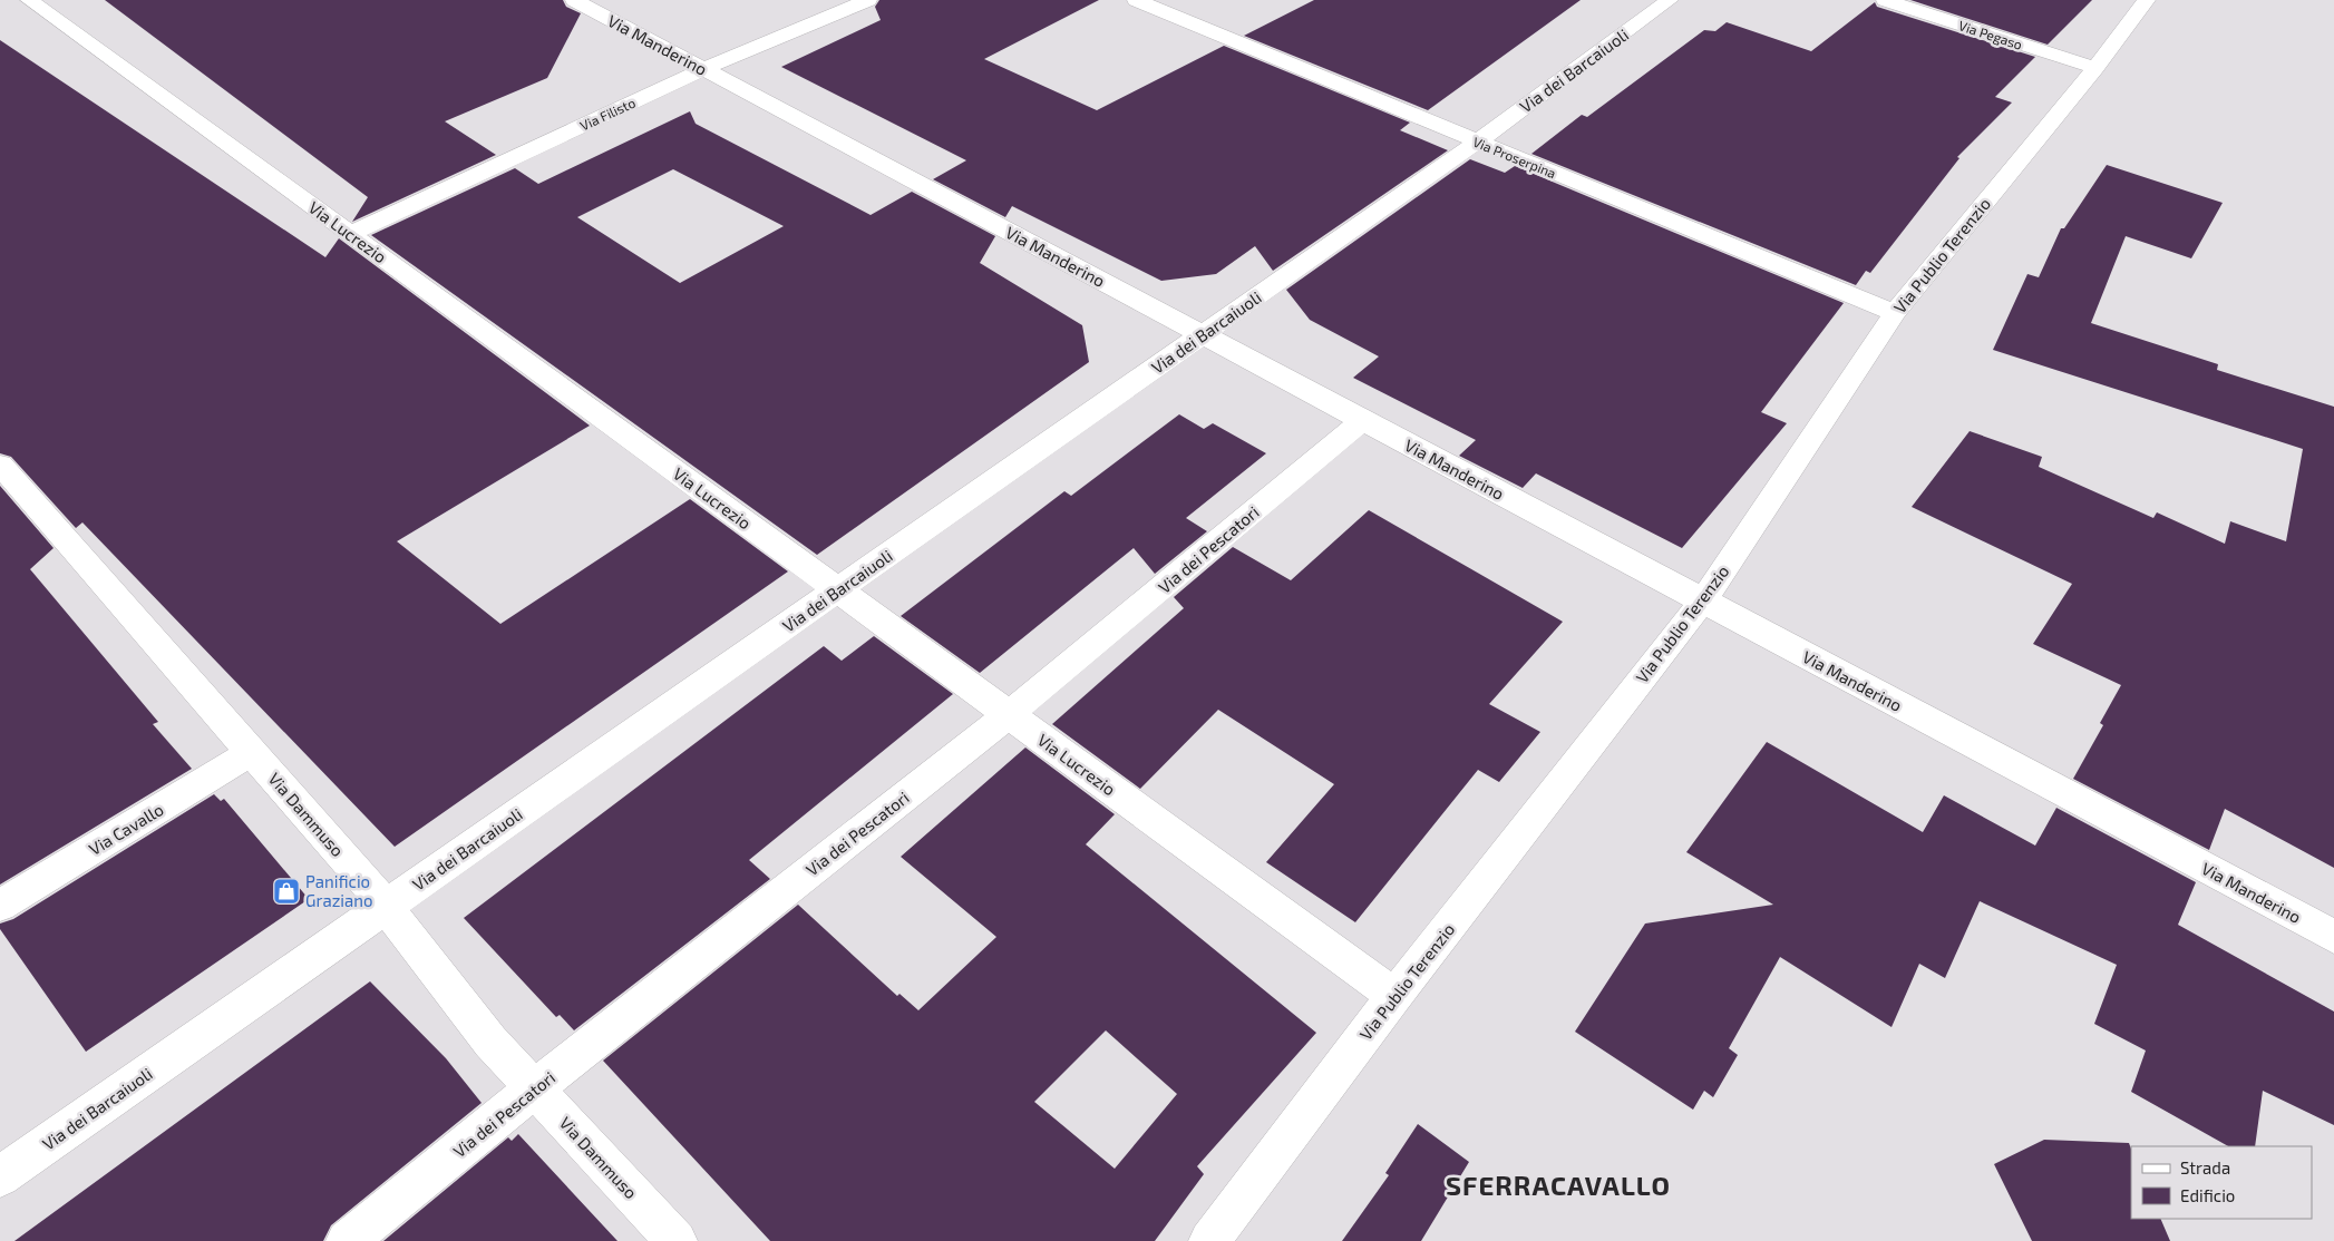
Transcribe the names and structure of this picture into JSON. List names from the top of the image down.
{
  "streets": {
    "street": [
      "Via Pegaso",
      "Via Manderino",
      "Via dei Barcaiuoli",
      "Via Filisto",
      "Via Proserpina",
      "Via Lucrezio",
      "Via Publio Terenzio",
      "Via dei Pescatori",
      "Via Dammuso",
      "Via Cavallo"
    ]
  },
  "crossings": [
    ["Via Pegaso", "Via Publio Terenzio"],
    ["Via Manderino", "Via dei Barcaiuoli"],
    ["Via Manderino", "Via Filisto"],
    ["Via Manderino", "Via Publio Terenzio"],
    ["Via Manderino", "Via dei Pescatori"],
    ["Via dei Barcaiuoli", "Via Proserpina"],
    ["Via dei Barcaiuoli", "Via Lucrezio"],
    ["Via dei Barcaiuoli", "Via Dammuso"],
    ["Via Filisto", "Via Lucrezio"],
    ["Via Proserpina", "Via Publio Terenzio"],
    ["Via Lucrezio", "Via Publio Terenzio"],
    ["Via Lucrezio", "Via dei Pescatori"],
    ["Via dei Pescatori", "Via Dammuso"],
    ["Via Dammuso", "Via Cavallo"]
  ],
  "districts": ["SFERRACAVALLO"],
  "places": {
    "shop": ["Panificio Graziano"]
  },
  "legend": ["Strada", "Edificio"]
}
